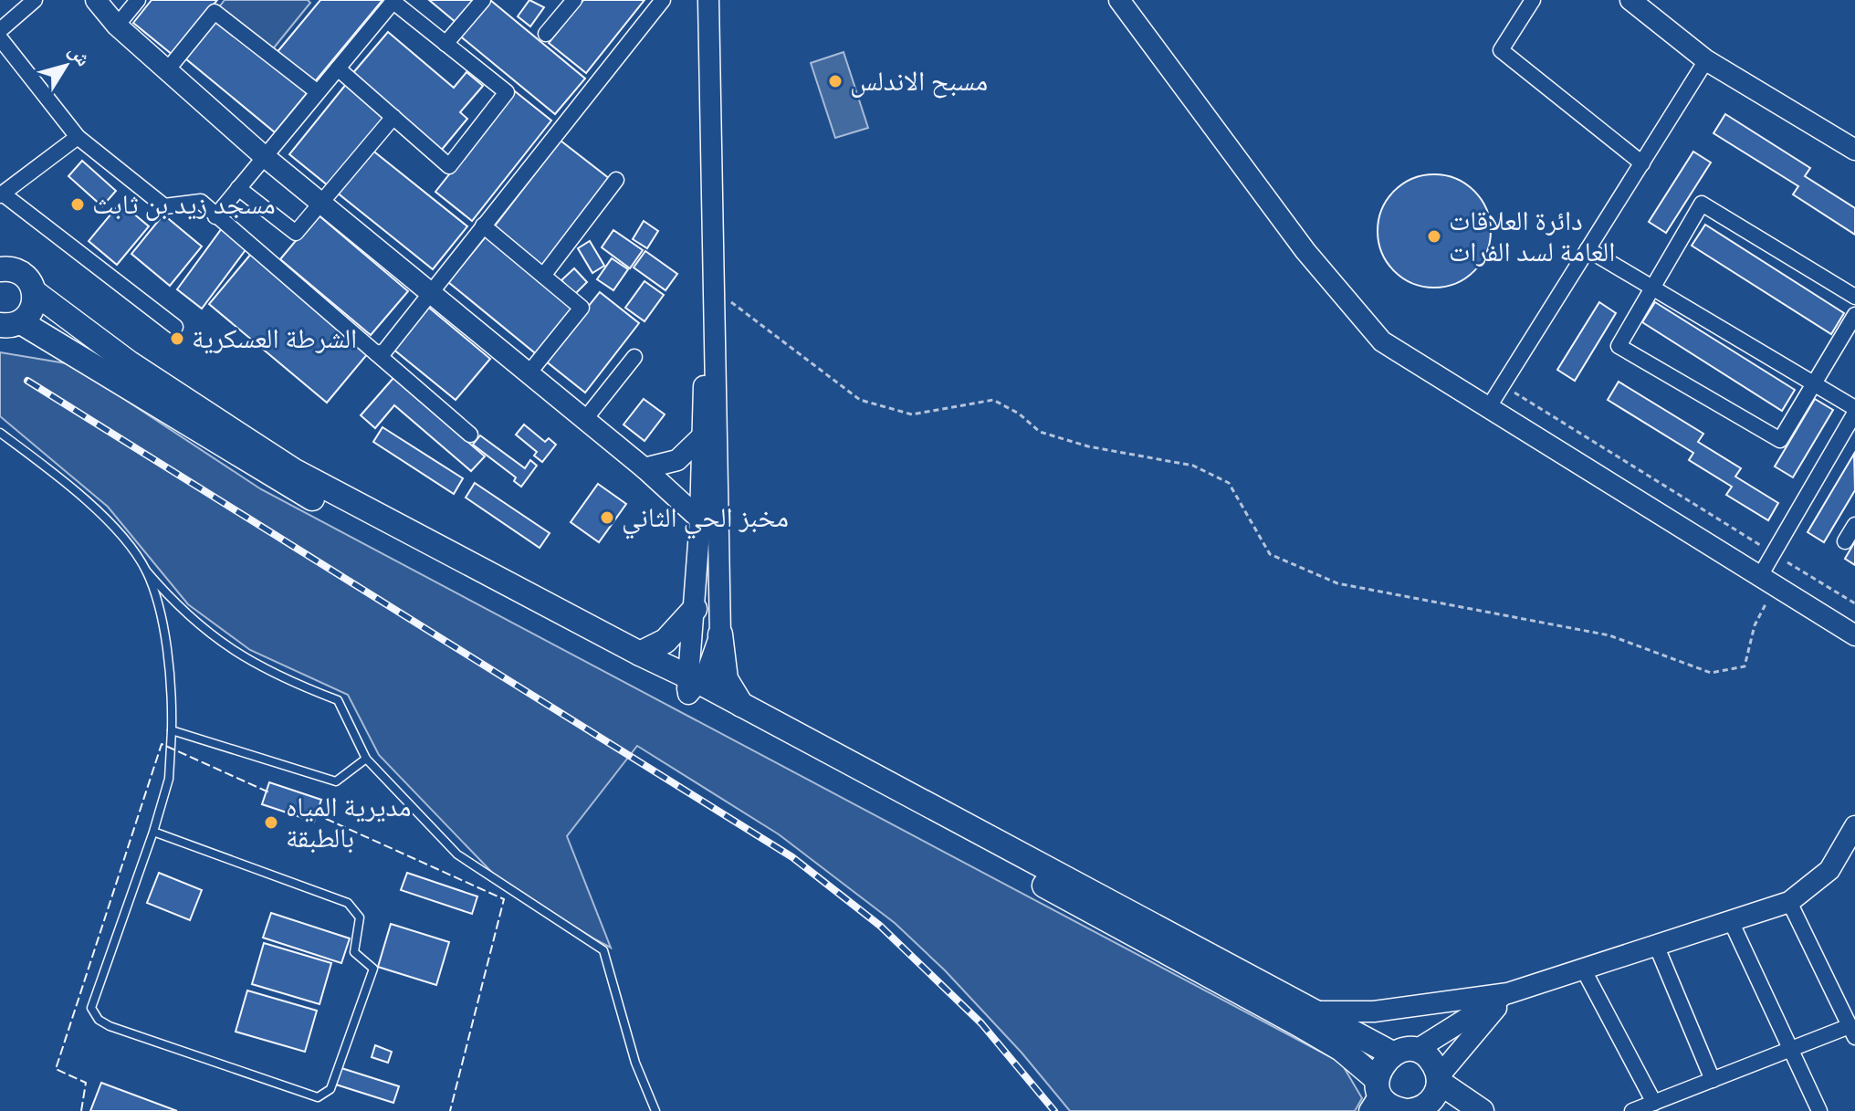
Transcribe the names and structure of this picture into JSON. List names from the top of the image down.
{
  "places": [
    "مسبح الاندلس",
    "مسجد زيد بن ثابث",
    "دائرة العلاقات العامة لسد الفرات",
    "الشرطة العسكرية",
    "مخبز الحي الثاني",
    "مديرية المياه بالطبقة"
  ],
  "north": "top right"
}
